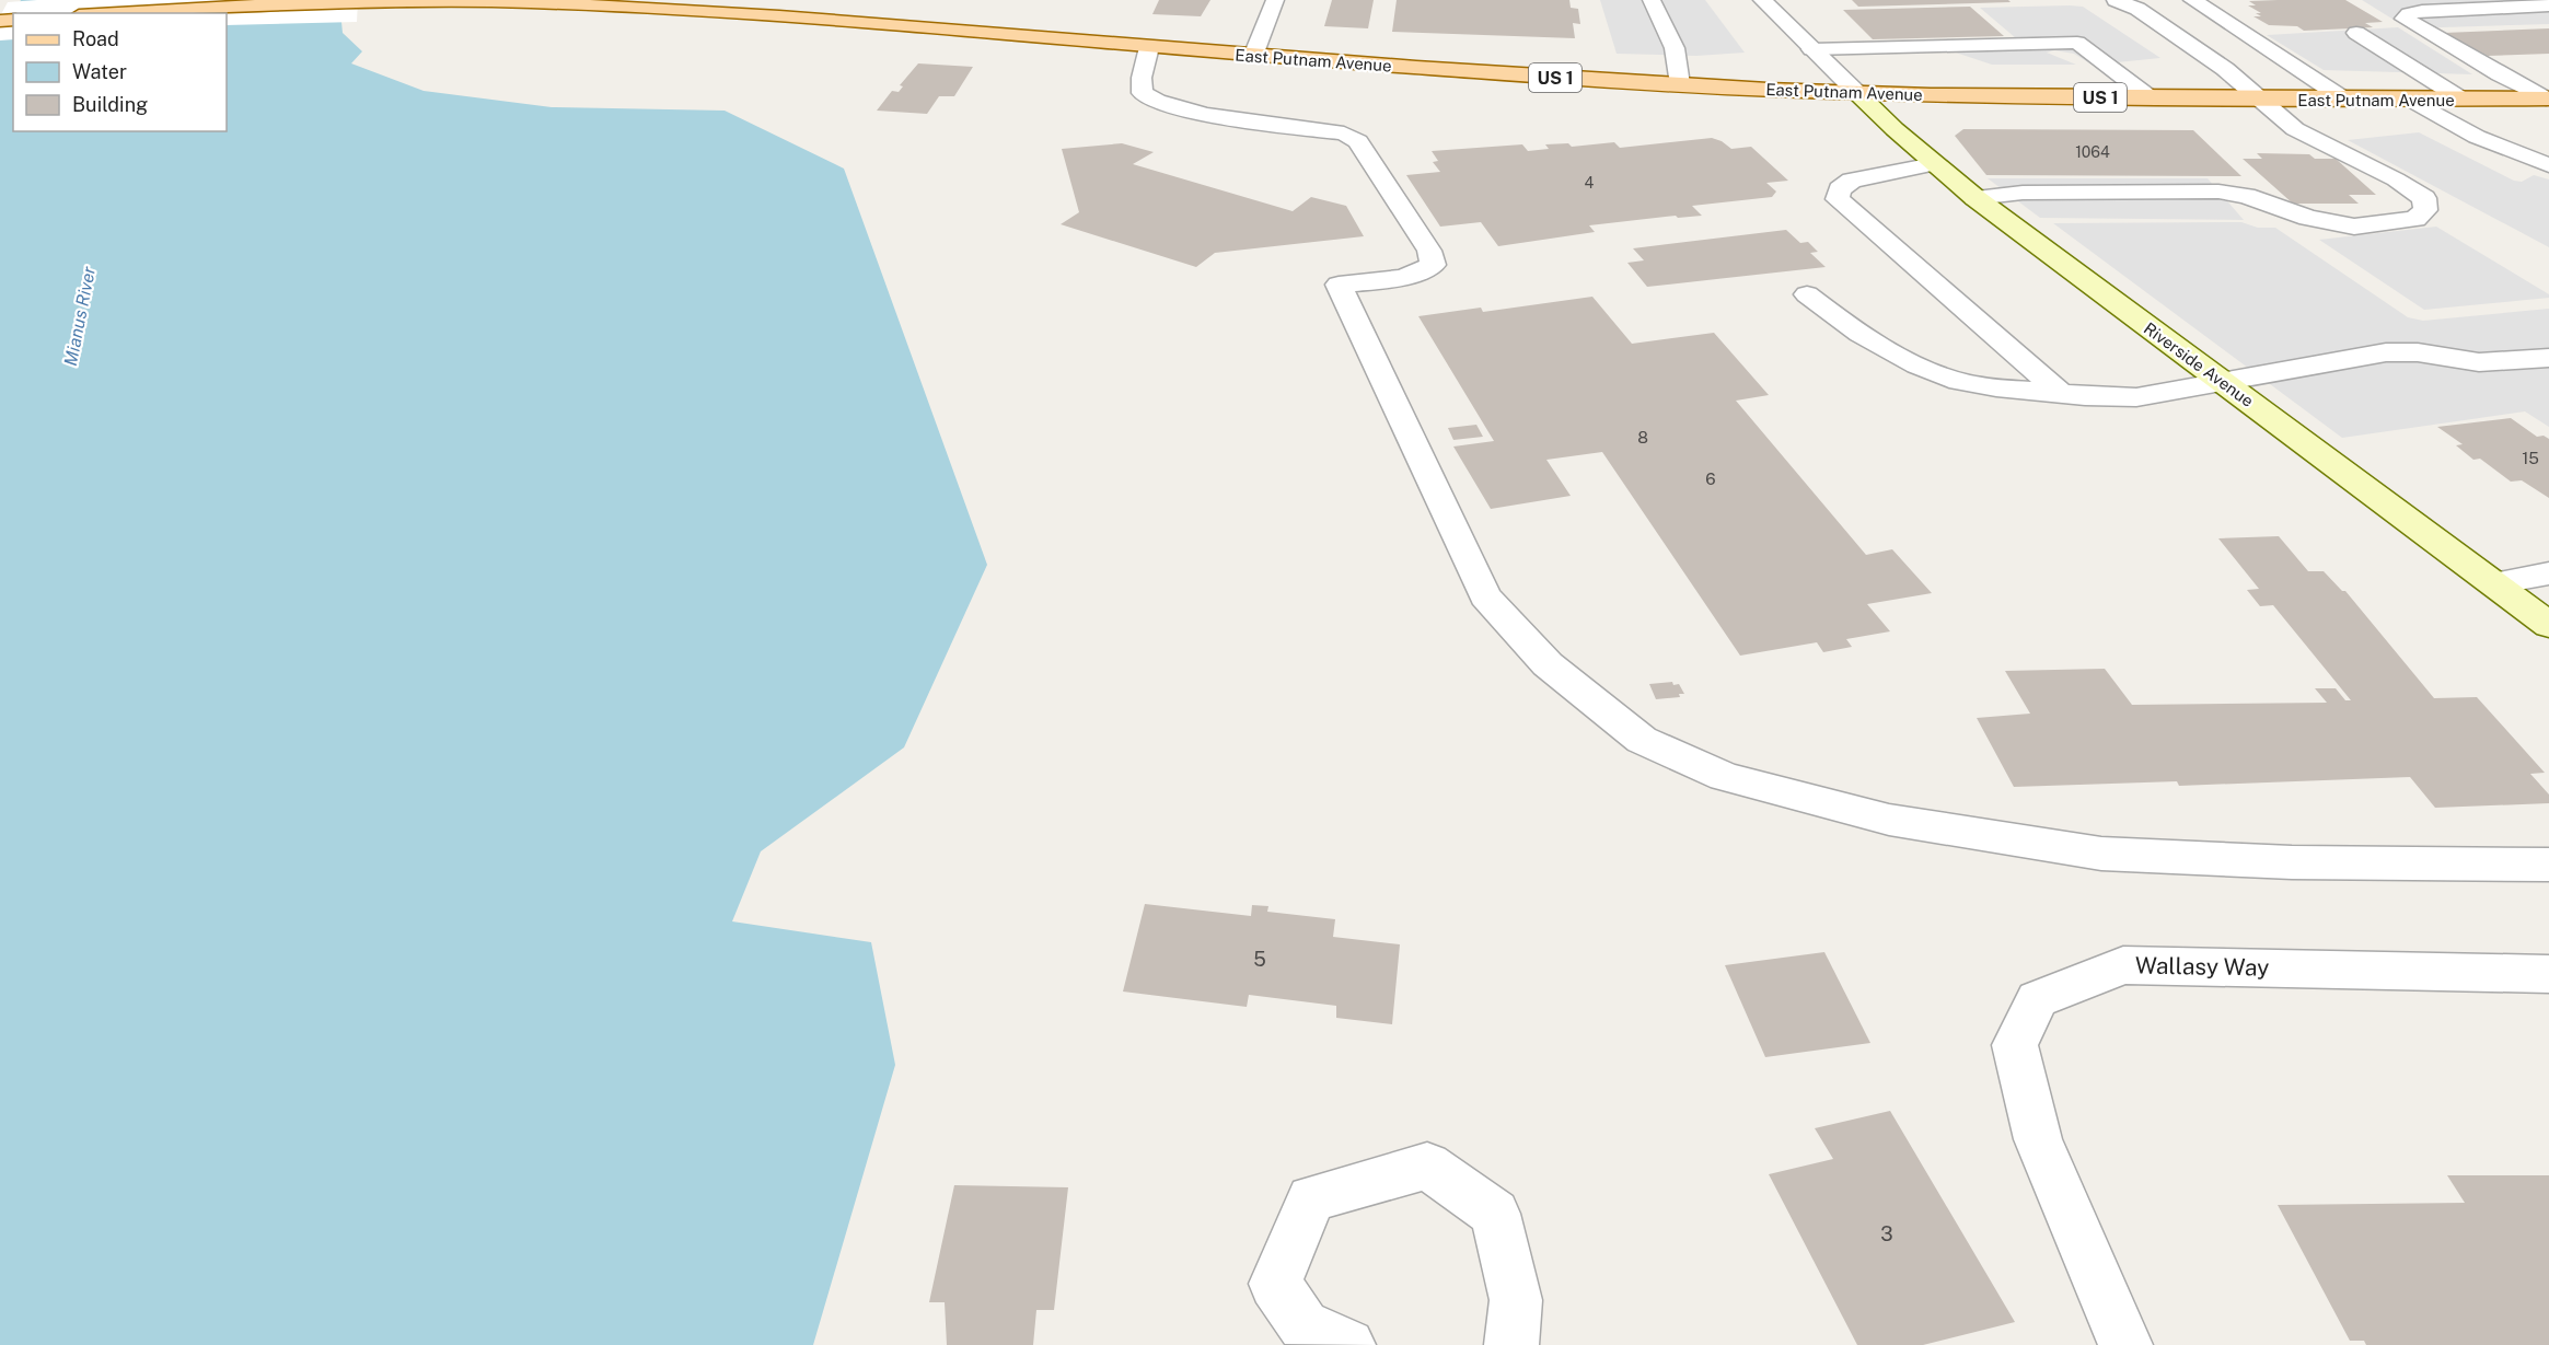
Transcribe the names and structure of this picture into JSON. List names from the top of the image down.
{
  "streets": {
    "main road": ["East Putnam Avenue", "US 1"],
    "street": ["Riverside Avenue", "Wallasy Way"]
  },
  "crossings": [
    ["East Putnam Avenue", "Riverside Avenue"]
  ],
  "water": ["Mianus River"],
  "house_numbers": [
    "1064",
    "4",
    "8",
    "15",
    "6",
    "5",
    "3"
  ],
  "legend": ["Road", "Water", "Building"]
}
